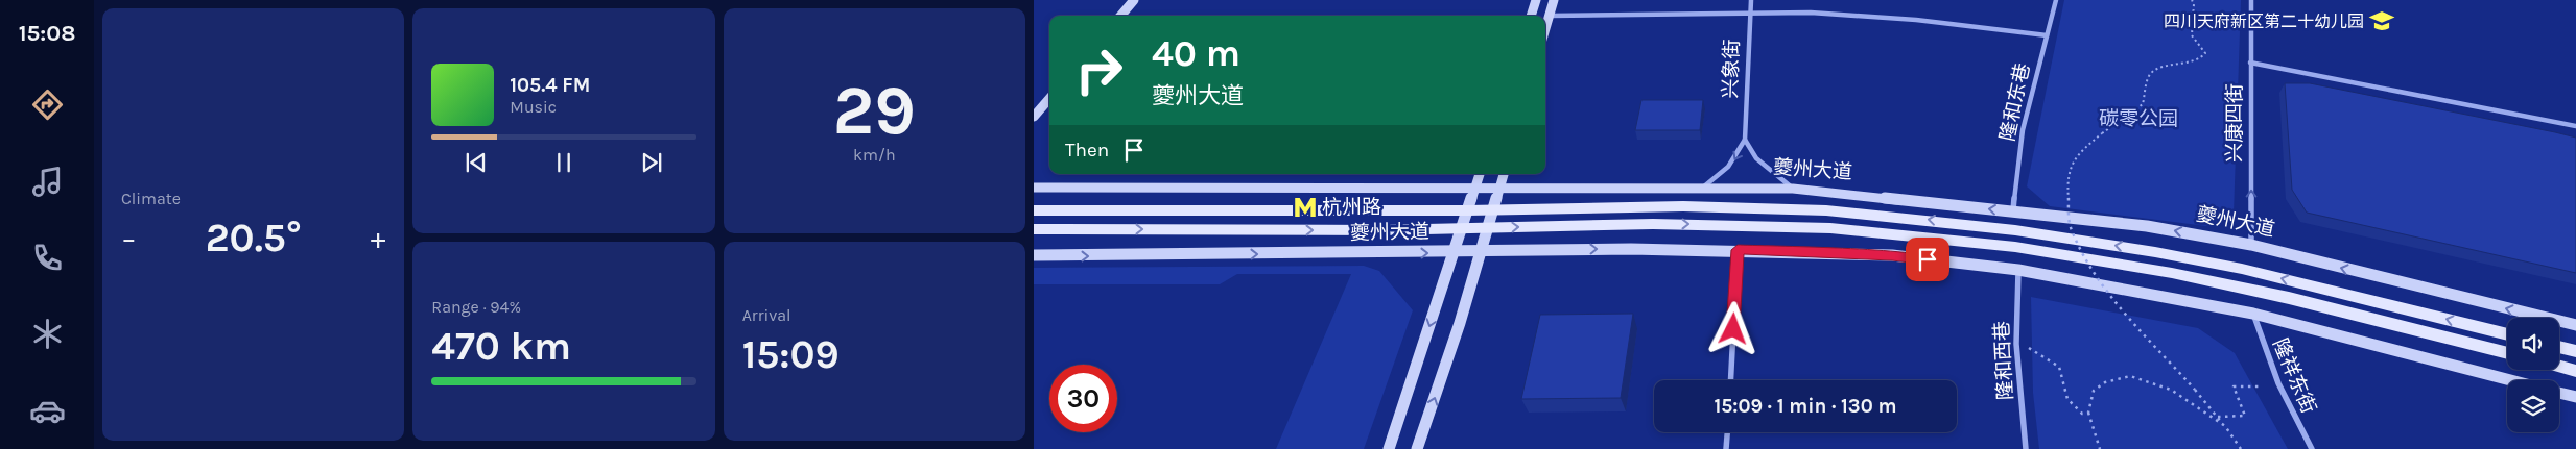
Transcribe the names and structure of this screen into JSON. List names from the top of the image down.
{
  "streets": {
    "main road": ["夔州大道"],
    "street": [
      "兴象街",
      "隆和东巷",
      "兴康四街",
      "隆和西巷",
      "隆祥东街"
    ]
  },
  "crossings": [
    ["兴象街", "夔州大道"],
    ["隆和东巷", "夔州大道"],
    ["兴康四街", "夔州大道"],
    ["夔州大道", "隆和西巷"],
    ["夔州大道", "隆祥东街"]
  ],
  "one_way": ["兴康四街"],
  "parks": ["碳零公园"],
  "places": {
    "school or university": ["四川天府新区第二十幼儿园"],
    "metro station": ["杭州路"]
  },
  "page": {
    "tabs": "15:08",
    "tile": [
      "Climate",
      ["29", "km/h"],
      ["Range · 94%", "470 km"],
      ["Arrival", "15:09"]
    ],
    "turn": ["40 m", "夔州大道"],
    "song": ["105.4 FM", "Music"],
    "then": "Then",
    "heat": ["−", "20.5°", "+"],
    "limit": "30",
    "trip": "15:09 · 1 min · 130 m"
  }
}
